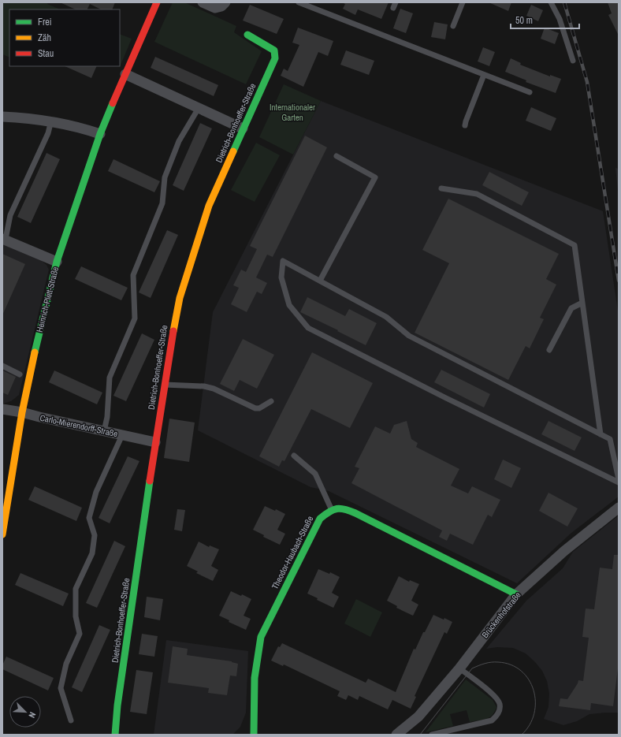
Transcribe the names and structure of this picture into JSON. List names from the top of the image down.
{
  "streets": {
    "street": [
      "Dietrich-Bonhoeffer-Straße",
      "Heinrich-Plett-Straße",
      "Carlo-Mierendorff-Straße",
      "Theodor-Haubach-Straße",
      "Brückenhofstraße"
    ]
  },
  "crossings": [
    ["Dietrich-Bonhoeffer-Straße", "Carlo-Mierendorff-Straße"],
    ["Heinrich-Plett-Straße", "Carlo-Mierendorff-Straße"]
  ],
  "parks": ["Internationaler Garten"],
  "legend": ["Frei", "Zäh", "Stau"],
  "scale_bar": "50 m",
  "north": "bottom right"
}
